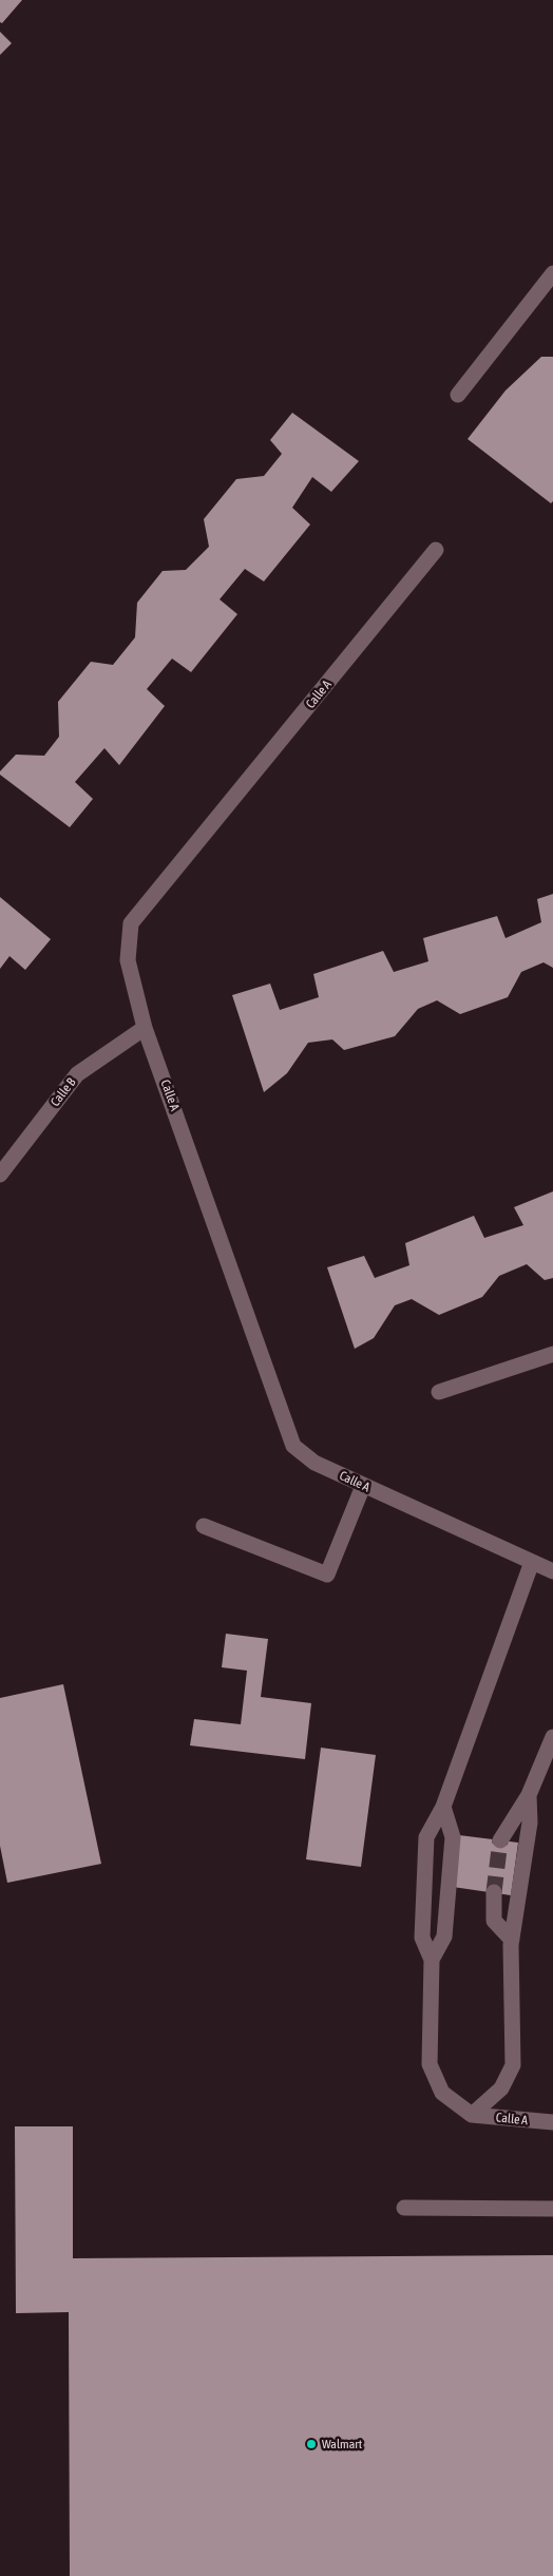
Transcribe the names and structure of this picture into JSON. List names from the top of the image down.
{
  "streets": {
    "street": ["Calle A", "Calle B"]
  },
  "crossings": [
    ["Calle A", "Calle B"]
  ],
  "places": ["Walmart"]
}
